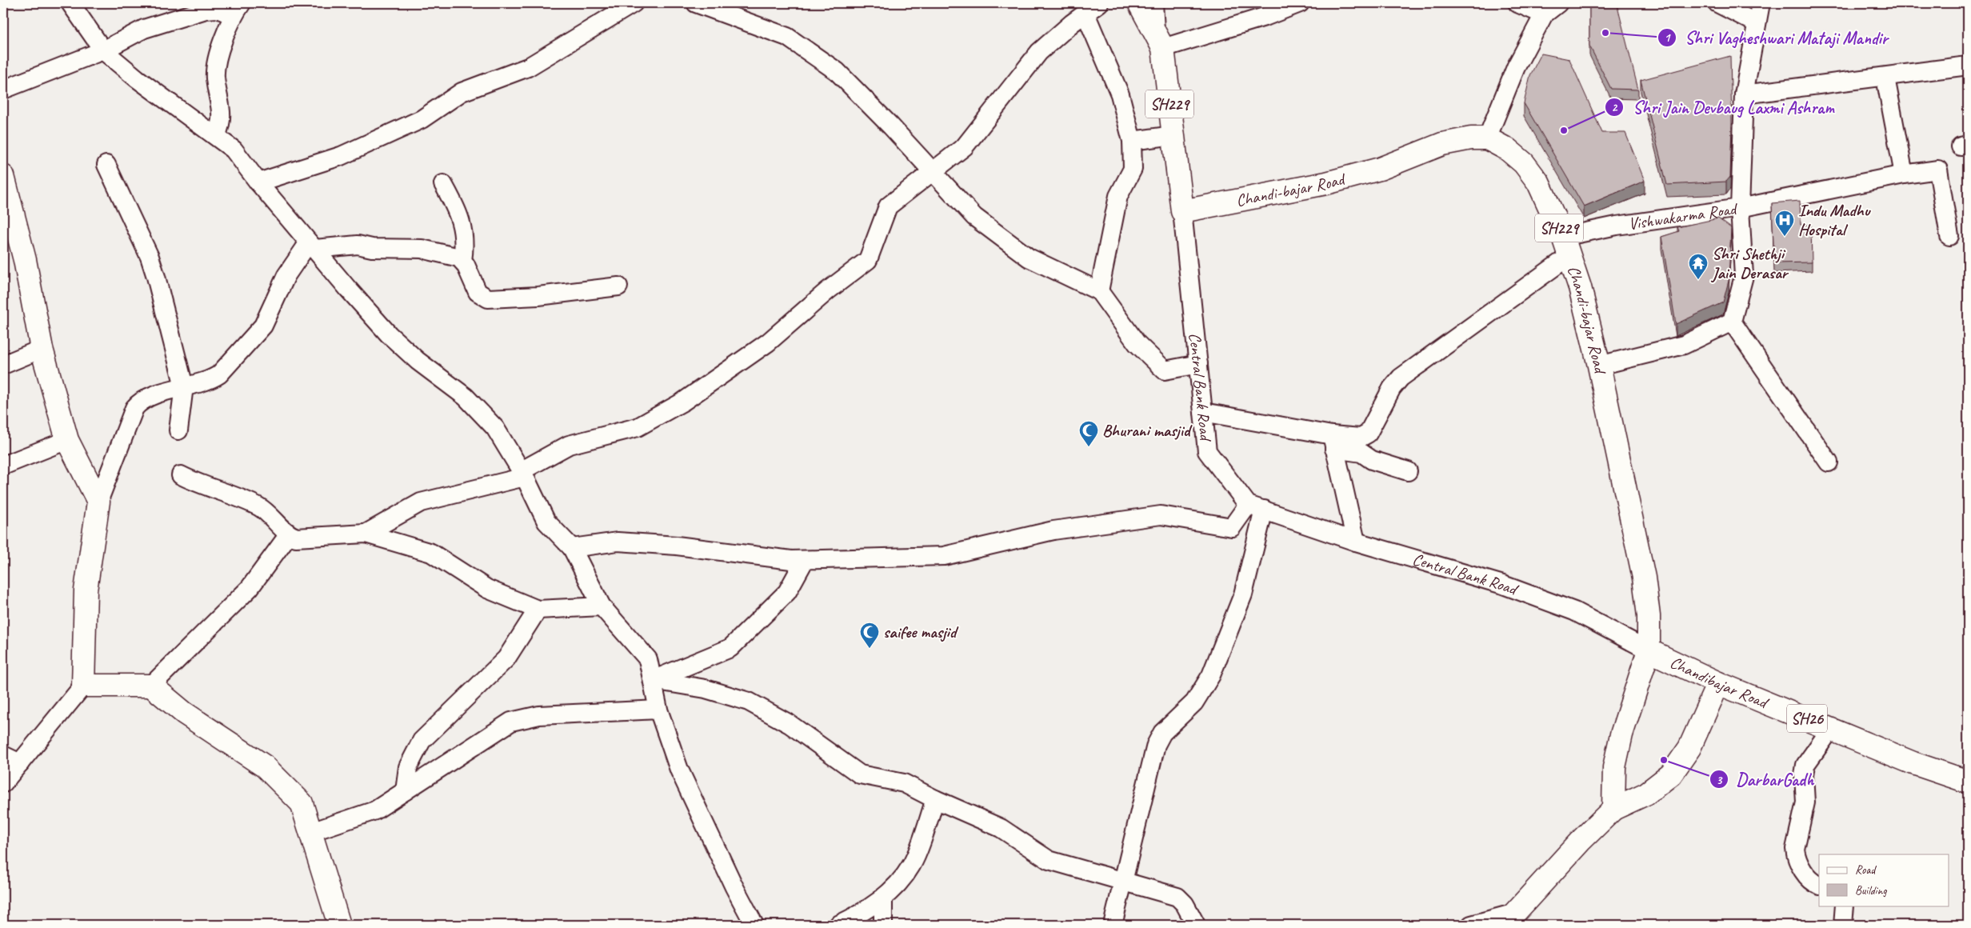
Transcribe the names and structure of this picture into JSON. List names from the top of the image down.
{
  "streets": {
    "main road": [
      "SH229",
      "Chandi-bajar Road",
      "Central Bank Road",
      "Chandibajar Road",
      "SH26"
    ],
    "street": ["Vishwakarma Road"]
  },
  "crossings": [
    ["Chandi-bajar Road", "Vishwakarma Road"],
    ["Chandi-bajar Road", "Central Bank Road"],
    ["Chandi-bajar Road", "Chandibajar Road"],
    ["Central Bank Road", "Chandibajar Road"]
  ],
  "places": {
    "other": ["Shri Vagheshwari Mataji Mandir", "Shri Jain Devbaug Laxmi Ashram", "DarbarGadh"],
    "hospital": ["Indu Madhu Hospital"],
    "temple": ["Shri Shethji Jain Derasar"],
    "mosque": ["Bhurani masjid", "saifee masjid"]
  },
  "legend": ["Road", "Building"]
}
